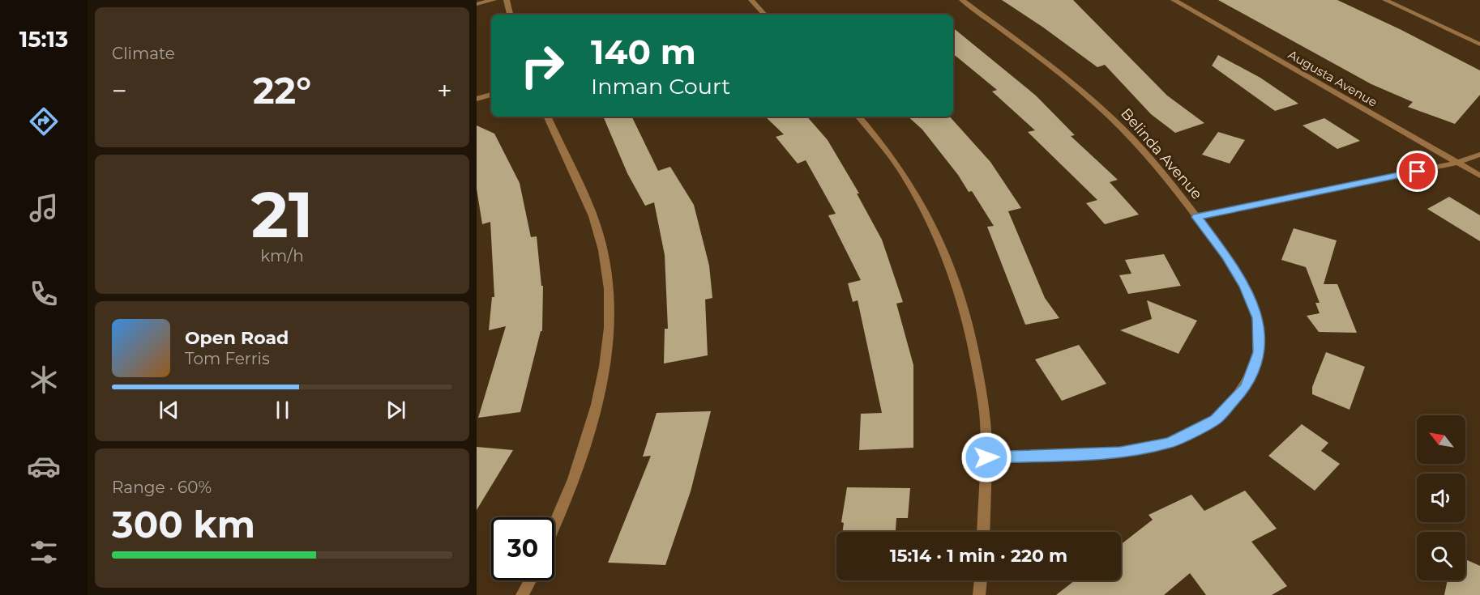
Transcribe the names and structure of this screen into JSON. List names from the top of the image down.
{
  "streets": {
    "street": ["Augusta Avenue", "Belinda Avenue"]
  },
  "north": "top left",
  "page": {
    "tabs": "15:13",
    "tile": [
      "Climate",
      ["21", "km/h"],
      ["Range · 60%", "300 km"]
    ],
    "turn": ["140 m", "Inman Court"],
    "heat": ["−", "22°", "+"],
    "song": ["Open Road", "Tom Ferris"],
    "limit": "30",
    "trip": "15:14 · 1 min · 220 m"
  }
}
